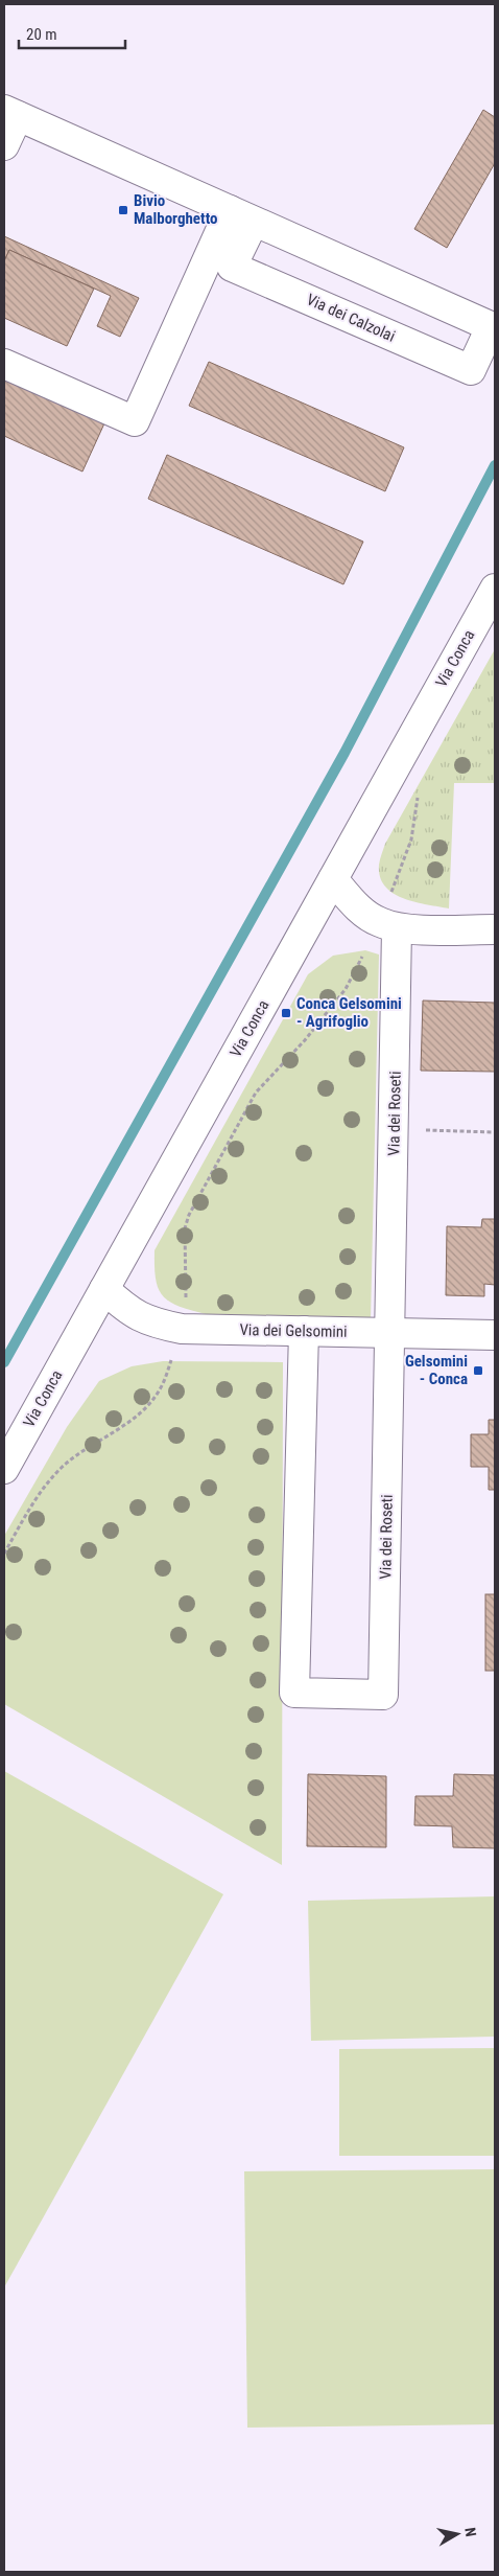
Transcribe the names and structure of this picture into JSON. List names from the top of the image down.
{
  "streets": {
    "street": [
      "Via dei Calzolai",
      "Via Conca",
      "Via dei Roseti",
      "Via dei Gelsomini"
    ]
  },
  "crossings": [
    ["Via Conca", "Via dei Gelsomini"],
    ["Via dei Roseti", "Via dei Gelsomini"]
  ],
  "places": {
    "transit": ["Bivio Malborghetto", "Conca Gelsomini - Agrifoglio", "Gelsomini - Conca"]
  },
  "scale_bar": "20 m",
  "north": "right"
}
